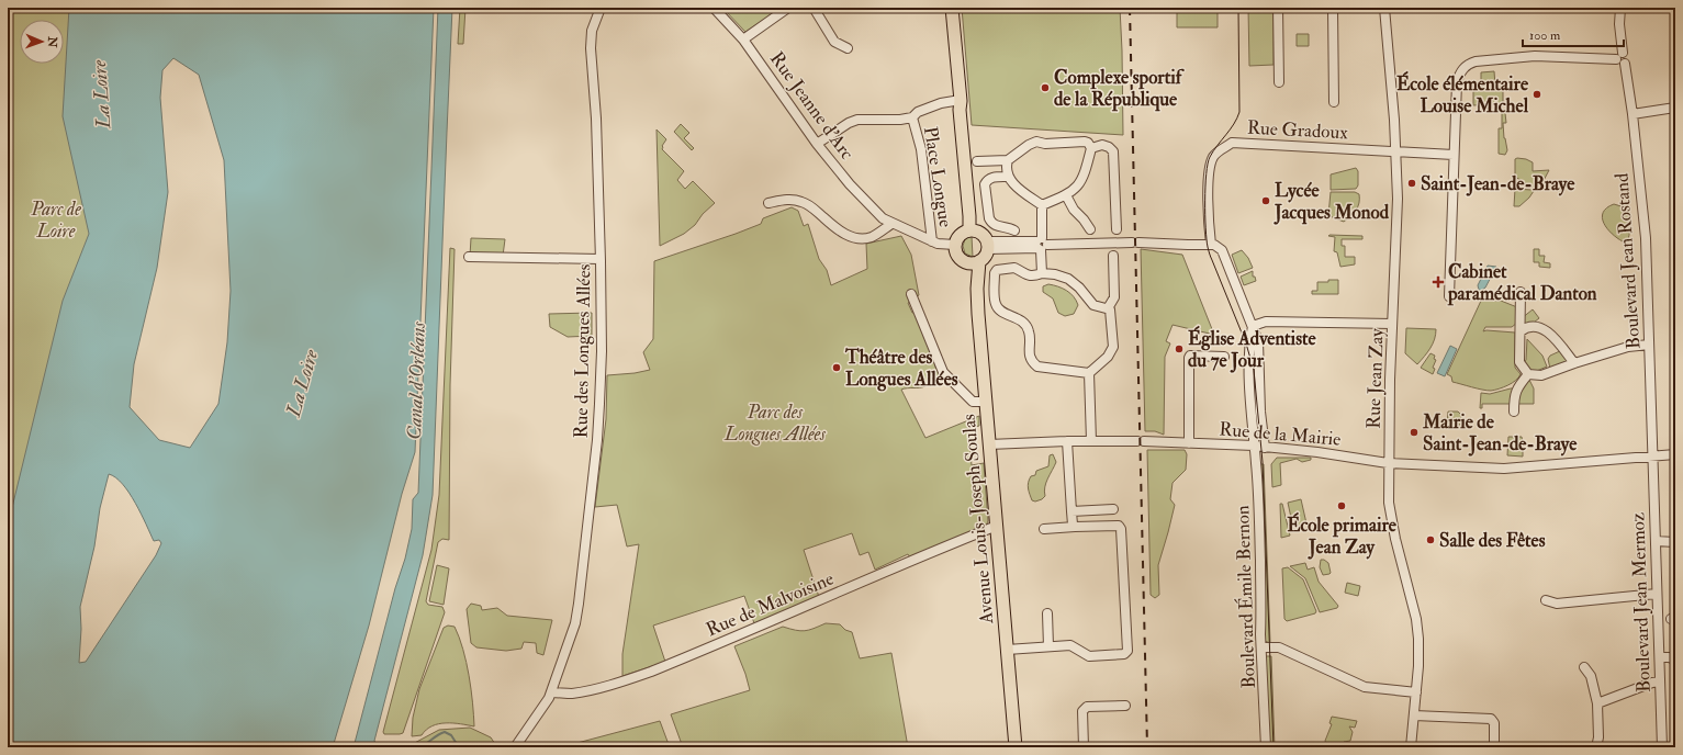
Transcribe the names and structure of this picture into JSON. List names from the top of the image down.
{
  "streets": {
    "main road": ["Avenue Louis-Joseph Soulas"],
    "street": [
      "Rue Jeanne d'Arc",
      "Rue Gradoux",
      "Place Longue",
      "Boulevard Jean Rostand",
      "Rue des Longues Allées",
      "Rue Jean Zay",
      "Rue de la Mairie",
      "Boulevard Émile Bernon",
      "Boulevard Jean Mermoz",
      "Rue de Malvoisine"
    ]
  },
  "crossings": [
    ["Rue Gradoux", "Rue Jean Zay"],
    ["Boulevard Jean Rostand", "Rue de la Mairie"],
    ["Boulevard Jean Rostand", "Boulevard Jean Mermoz"],
    ["Rue des Longues Allées", "Rue de Malvoisine"],
    ["Rue Jean Zay", "Rue de la Mairie"],
    ["Rue de la Mairie", "Avenue Louis-Joseph Soulas"],
    ["Rue de la Mairie", "Boulevard Émile Bernon"],
    ["Rue de la Mairie", "Boulevard Jean Mermoz"],
    ["Avenue Louis-Joseph Soulas", "Rue de Malvoisine"]
  ],
  "water": ["La Loire", "Canal d'Orléans"],
  "parks": ["Parc de Loire", "Parc des Longues Allées"],
  "places": {
    "other": [
      "Complexe sportif de la République",
      "École élémentaire Louise Michel",
      "Saint-Jean-de-Braye",
      "Lycée Jacques Monod",
      "Église Adventiste du 7e Jour",
      "Théâtre des Longues Allées",
      "Mairie de Saint-Jean-de-Braye",
      "École primaire Jean Zay",
      "Salle des Fêtes"
    ],
    "health": ["Cabinet paramédical Danton"]
  },
  "scale_bar": "100 m",
  "north": "right"
}
